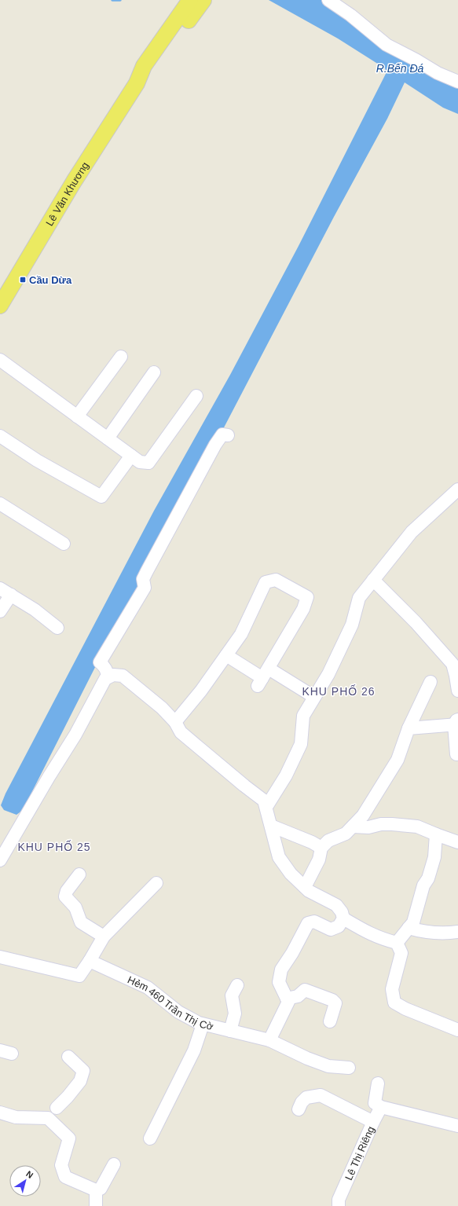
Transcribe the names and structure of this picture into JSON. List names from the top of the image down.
{
  "streets": {
    "main road": ["Lê Văn Khương"],
    "street": ["Hẻm 460 Trần Thị Cờ", "Lê Thị Riêng"]
  },
  "districts": ["KHU PHỐ 26", "KHU PHỐ 25"],
  "water": ["R.Bến Đá"],
  "places": {
    "transit": ["Cầu Dừa"]
  },
  "north": "top right"
}
